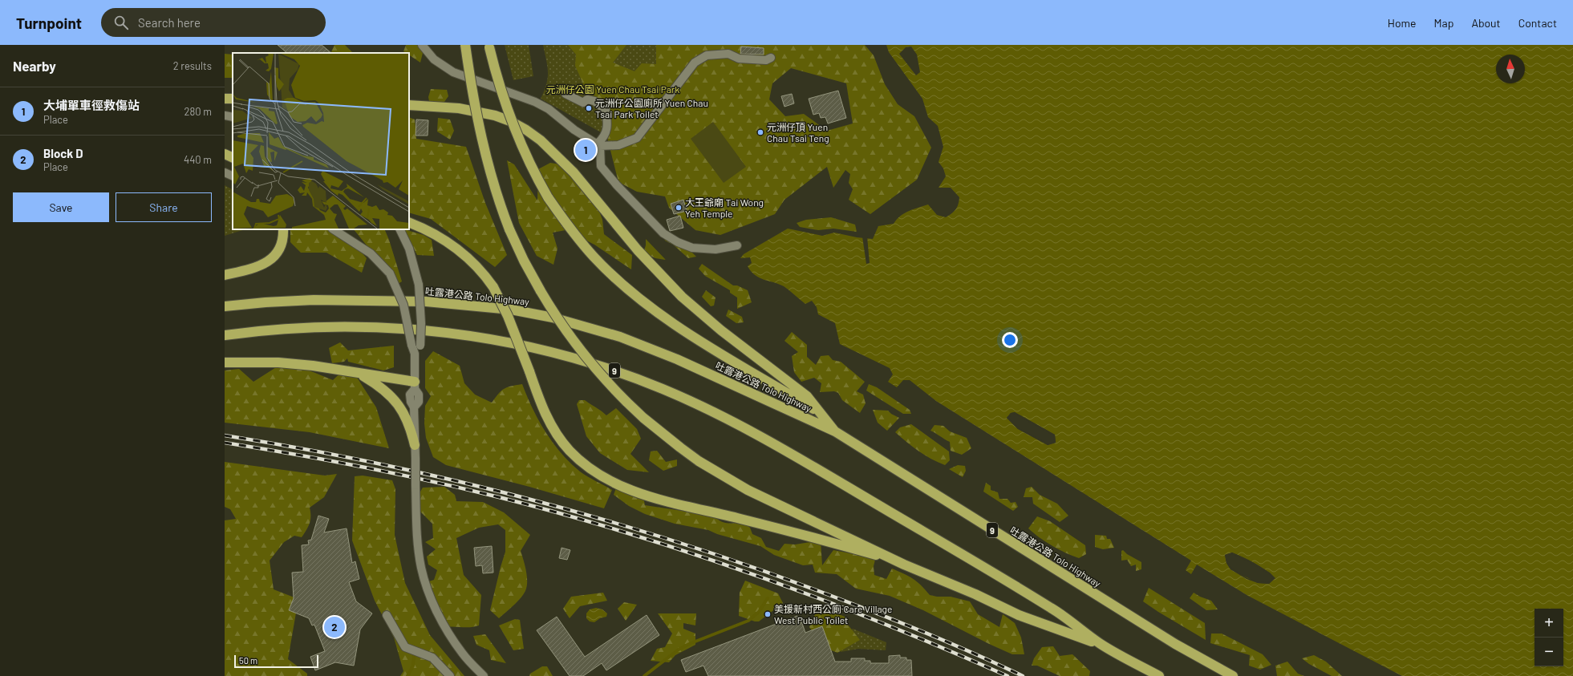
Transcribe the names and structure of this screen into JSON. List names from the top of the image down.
{
  "streets": {
    "highway": ["吐露港公路 Tolo Highway", "9"]
  },
  "parks": ["元洲仔公園 Yuen Chau Tsai Park"],
  "places": [
    "元洲仔公園廁所 Yuen Chau Tsai Park Toilet",
    "元洲仔頂 Yuen Chau Tsai Teng",
    "大王爺廟 Tai Wong Yeh Temple",
    "美援新村西公廁 Care Village West Public Toilet"
  ],
  "scale_bar": "50 m",
  "north": "top",
  "page": {
    "header": "Turnpoint",
    "search": "Search here",
    "nav": [
      "Home",
      "Map",
      "About",
      "Contact"
    ],
    "heading": ["Nearby", "2 results"],
    "list": [
      {
        "mark": "1",
        "name": "大埔單車徑救傷站",
        "note": "Place",
        "value": "280 m"
      },
      {
        "mark": "2",
        "name": "Block D",
        "note": "Place",
        "value": "440 m"
      }
    ],
    "pins": ["1", "2"],
    "buttons": ["Save", "Share"],
    "map_buttons": ["+", "−"],
    "scale": "50 m"
  }
}
